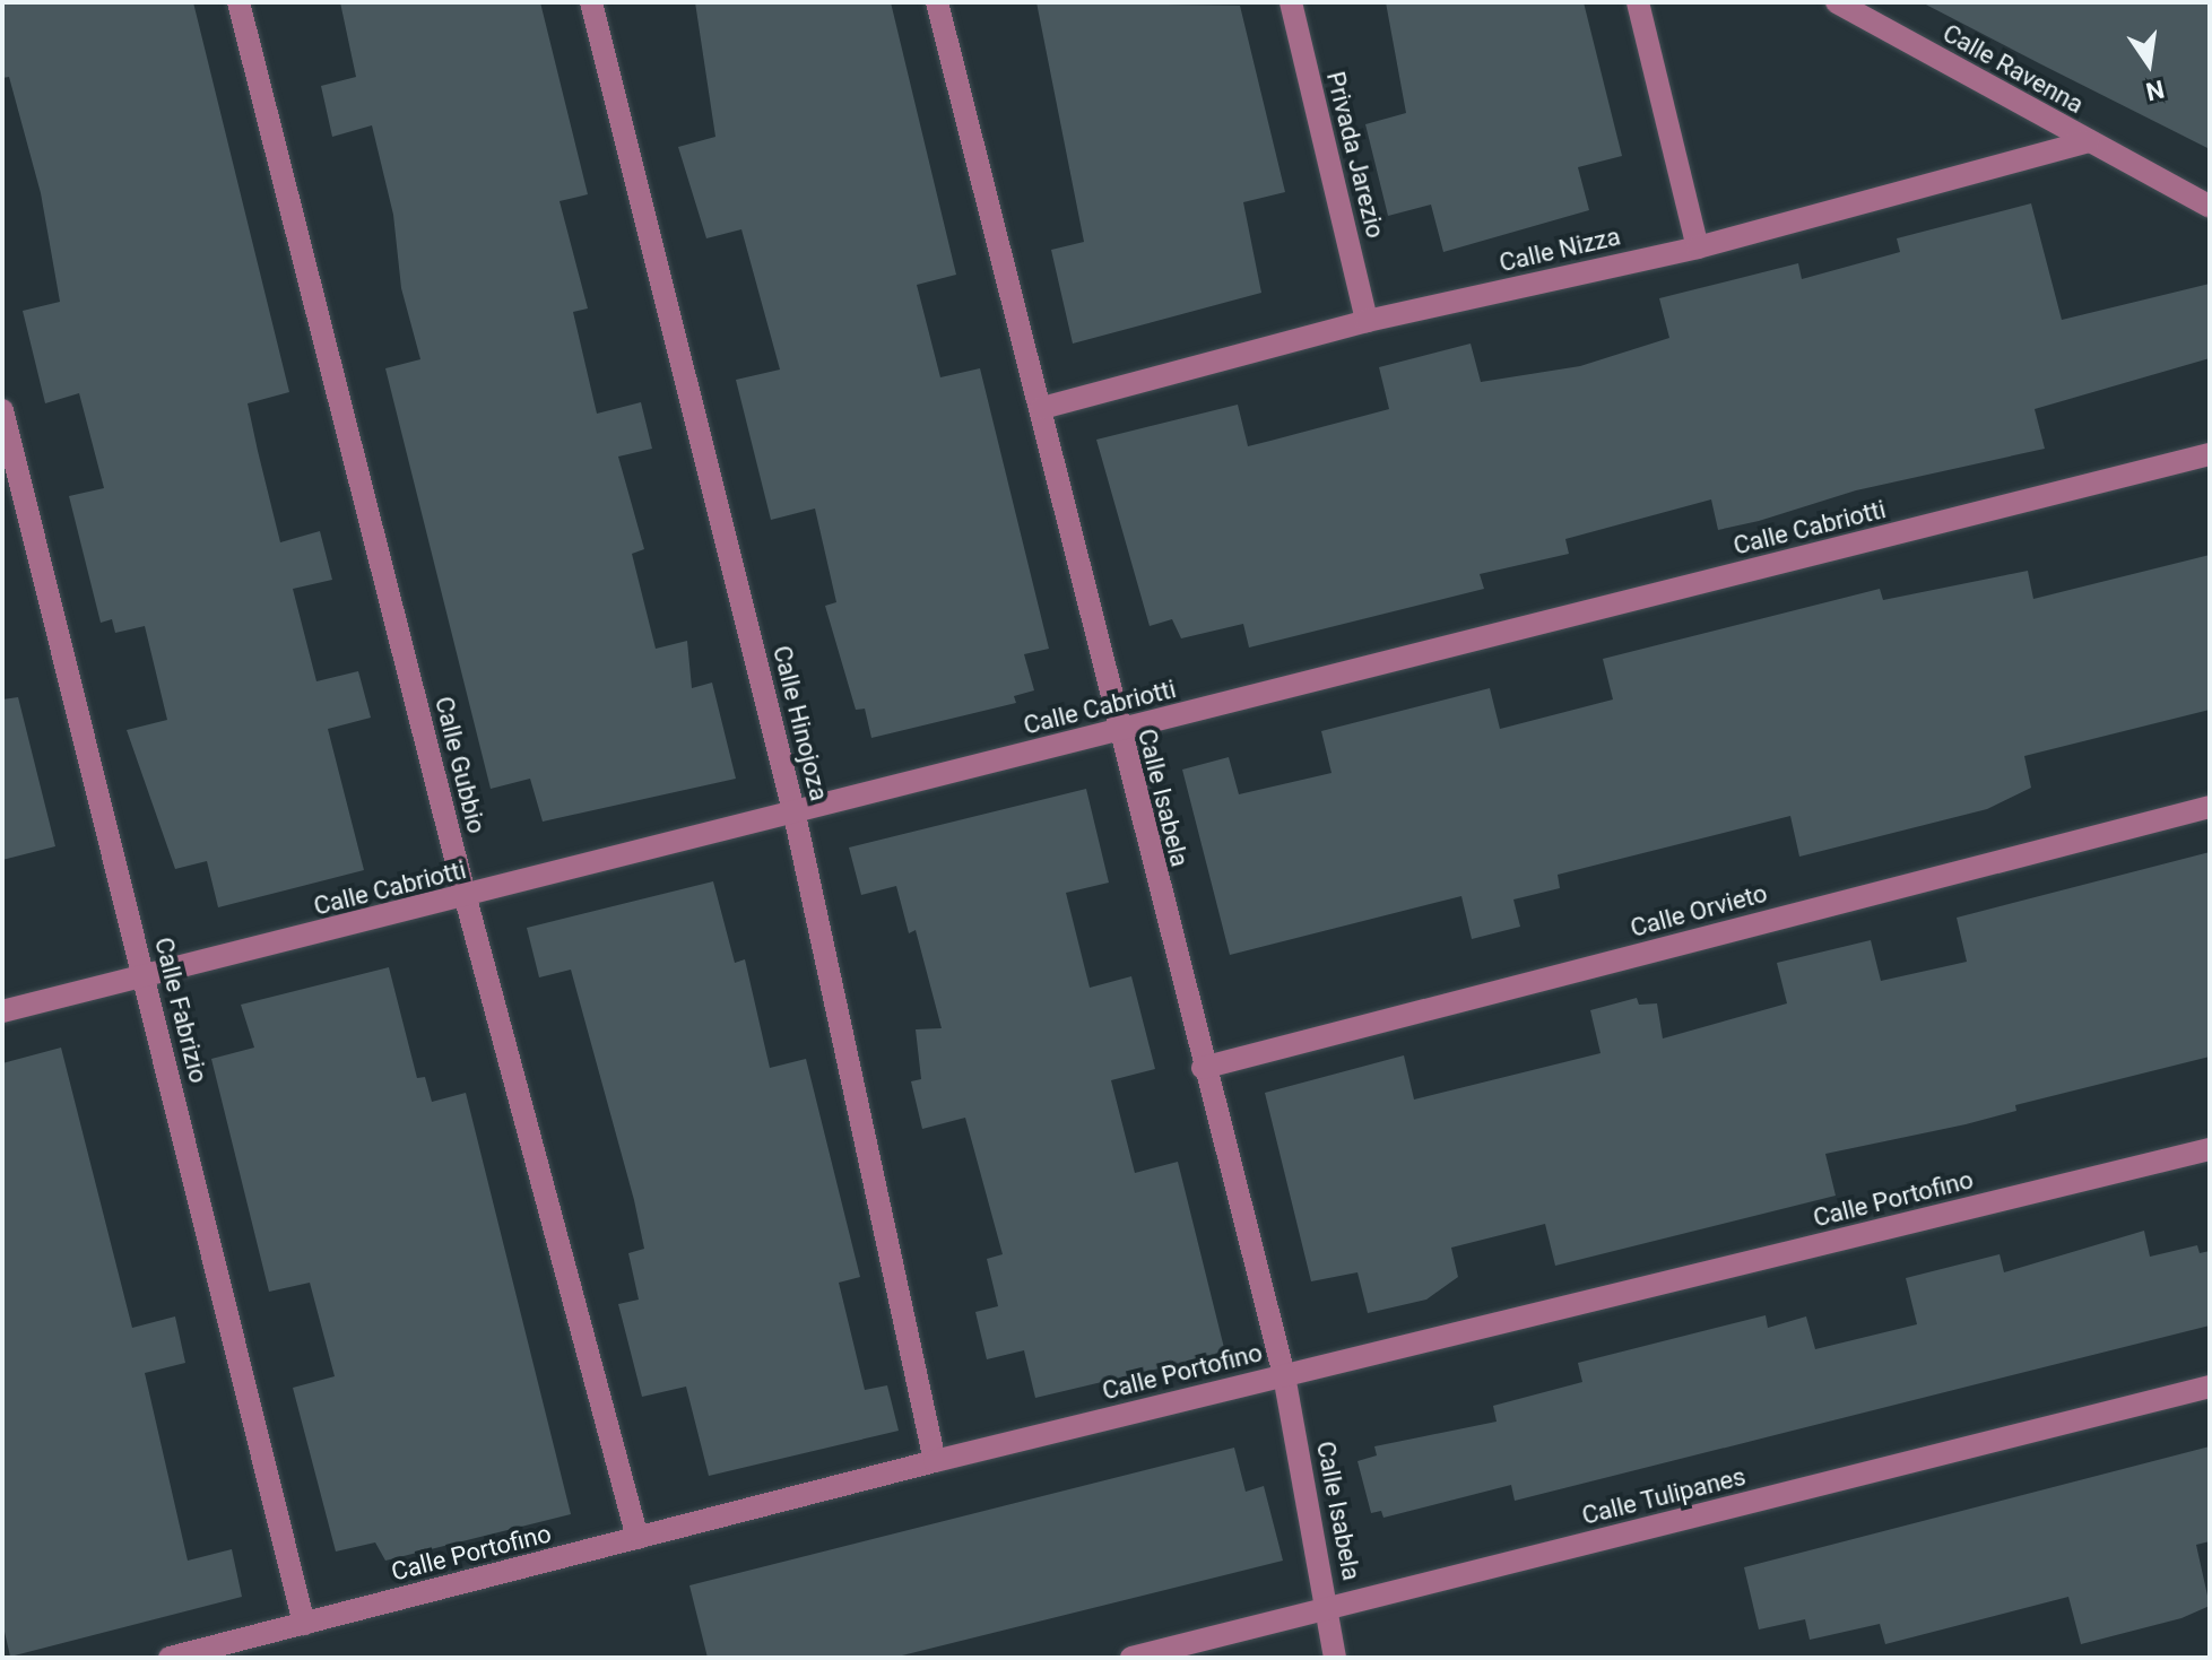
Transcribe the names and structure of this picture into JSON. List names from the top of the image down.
{
  "streets": {
    "street": [
      "Calle Ravenna",
      "Privada Jarezio",
      "Calle Nizza",
      "Calle Cabriotti",
      "Calle Hinojoza",
      "Calle Gubbio",
      "Calle Isabela",
      "Calle Orvieto",
      "Calle Fabrizio",
      "Calle Portofino",
      "Calle Tulipanes"
    ]
  },
  "crossings": [
    ["Calle Ravenna", "Calle Nizza"],
    ["Privada Jarezio", "Calle Nizza"],
    ["Calle Nizza", "Calle Isabela"],
    ["Calle Cabriotti", "Calle Hinojoza"],
    ["Calle Cabriotti", "Calle Gubbio"],
    ["Calle Cabriotti", "Calle Isabela"],
    ["Calle Cabriotti", "Calle Fabrizio"],
    ["Calle Hinojoza", "Calle Portofino"],
    ["Calle Gubbio", "Calle Portofino"],
    ["Calle Isabela", "Calle Orvieto"],
    ["Calle Isabela", "Calle Portofino"],
    ["Calle Isabela", "Calle Tulipanes"],
    ["Calle Fabrizio", "Calle Portofino"]
  ],
  "north": "bottom"
}
